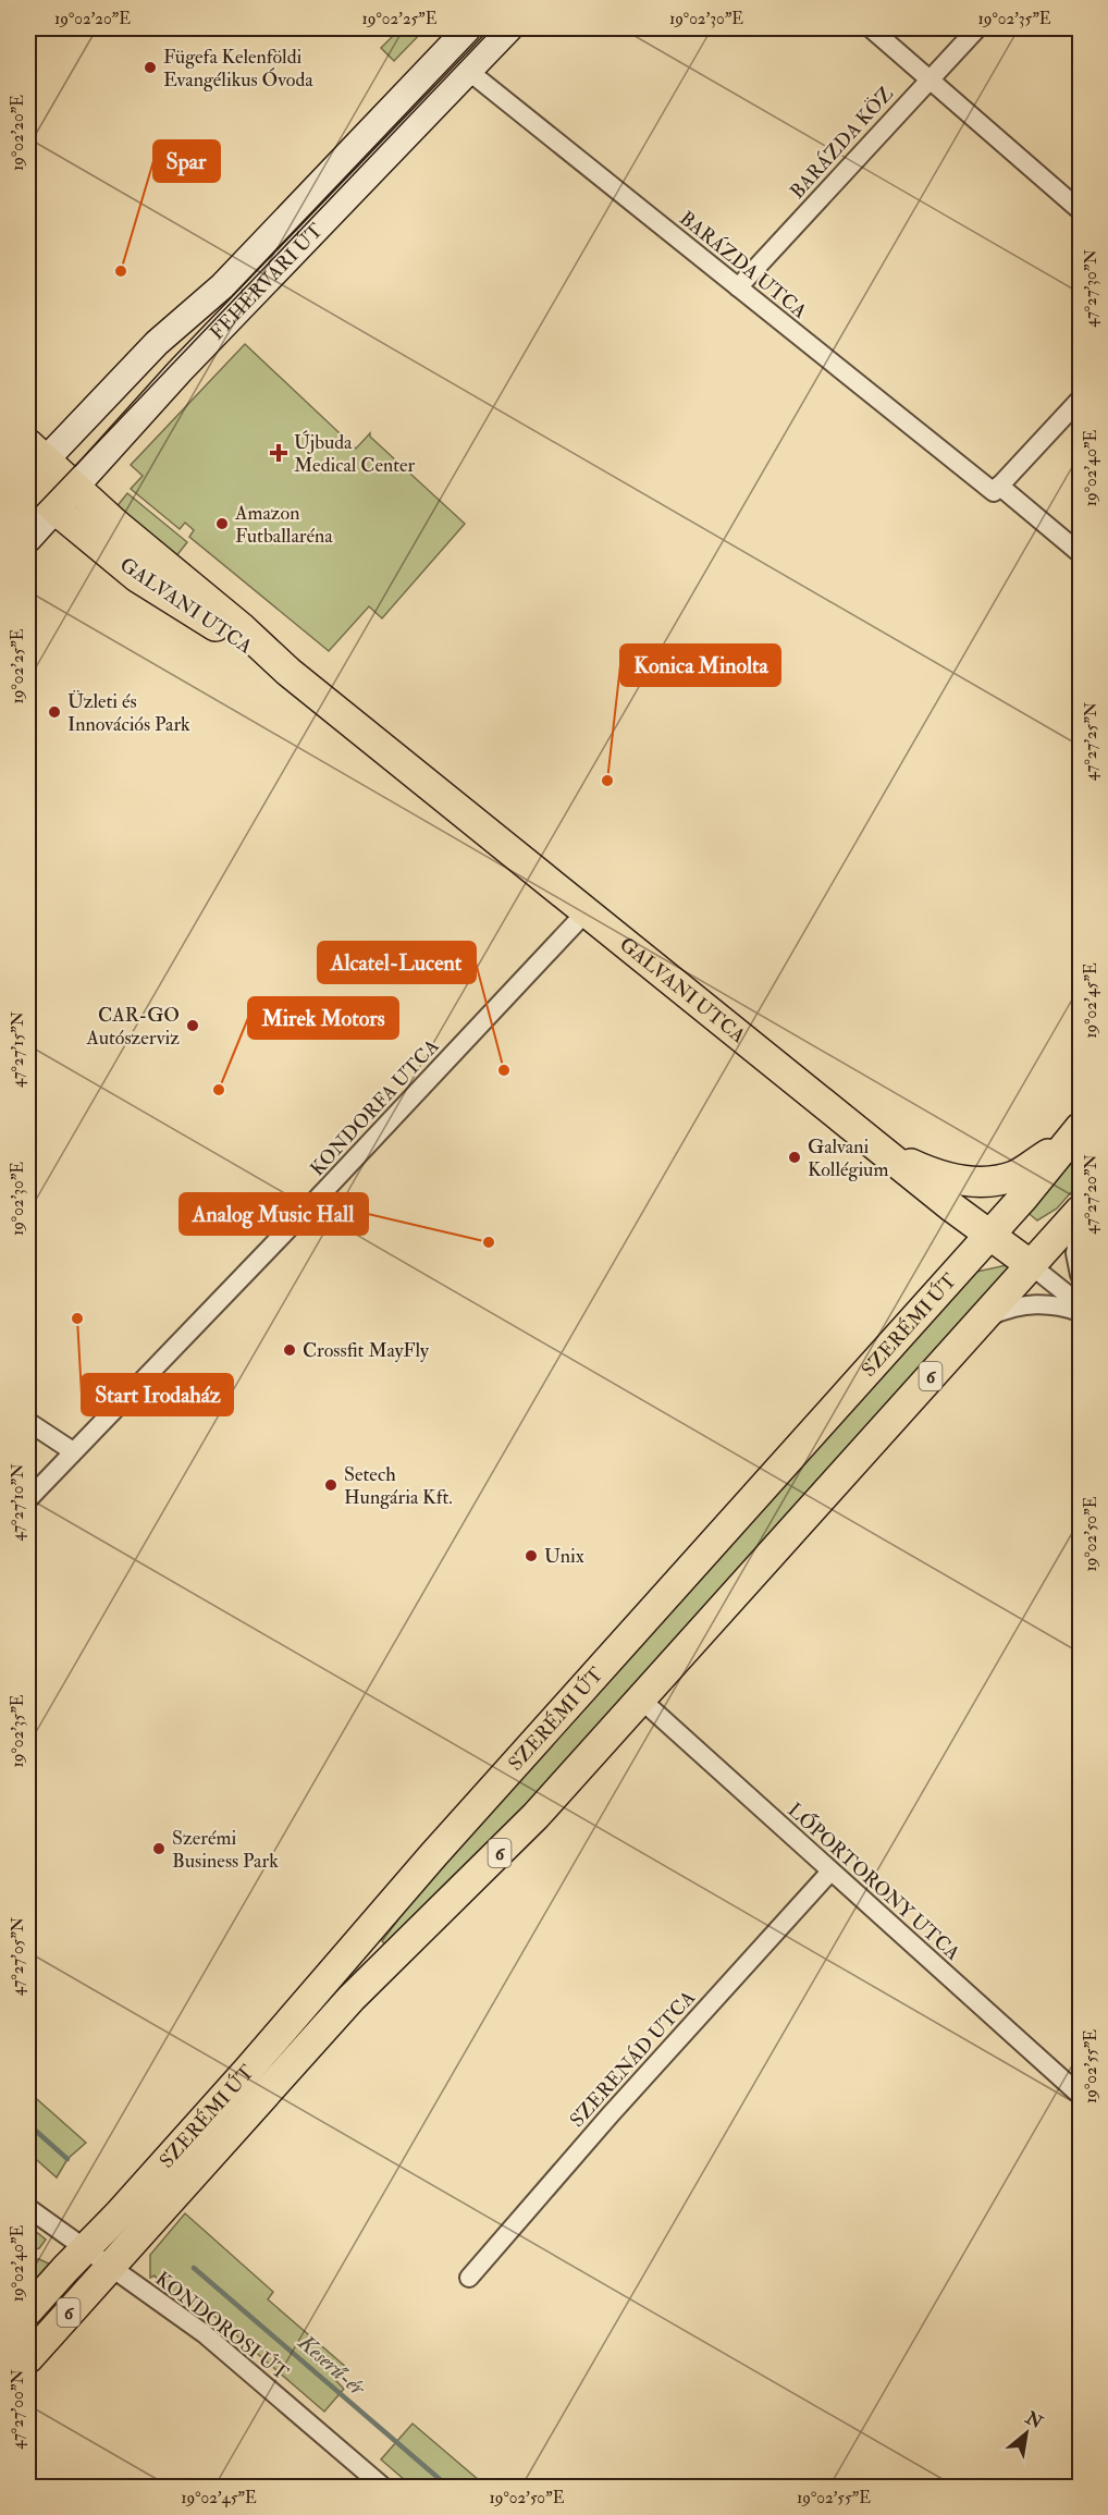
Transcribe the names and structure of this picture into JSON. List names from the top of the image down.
{
  "streets": {
    "main road": ["GALVANI UTCA", "SZERÉMI ÚT", "6"],
    "street": [
      "BARÁZDA KÖZ",
      "BARÁZDA UTCA",
      "FEHÉRVÁRI ÚT",
      "KONDORFA UTCA",
      "LŐPORTORONY UTCA",
      "SZERENÁD UTCA",
      "KONDOROSI ÚT"
    ]
  },
  "crossings": [
    ["BARÁZDA KÖZ", "BARÁZDA UTCA"],
    ["BARÁZDA UTCA", "FEHÉRVÁRI ÚT"],
    ["FEHÉRVÁRI ÚT", "GALVANI UTCA"],
    ["GALVANI UTCA", "KONDORFA UTCA"],
    ["GALVANI UTCA", "SZERÉMI ÚT"],
    ["SZERÉMI ÚT", "LŐPORTORONY UTCA"],
    ["SZERÉMI ÚT", "KONDOROSI ÚT"],
    ["LŐPORTORONY UTCA", "SZERENÁD UTCA"]
  ],
  "water": ["Keserű-ér"],
  "places": {
    "other": [
      "Fügefa Kelenföldi Evangélikus Óvoda",
      "Spar",
      "Amazon Futballaréna",
      "Üzleti és Innovációs Park",
      "Konica Minolta",
      "CAR-GO Autószerviz",
      "Alcatel-Lucent",
      "Mirek Motors",
      "Galvani Kollégium",
      "Analog Music Hall",
      "Start Irodaház",
      "Crossfit MayFly",
      "Setech Hungária Kft.",
      "Unix",
      "Szerémi Business Park"
    ],
    "health": ["Újbuda Medical Center"]
  },
  "north": "top right",
  "coordinates": [
    "19°02'20\"E",
    "19°02'25\"E",
    "19°02'30\"E",
    "19°02'35\"E",
    "47°27'30\"N",
    "19°02'40\"E",
    "47°27'25\"N",
    "19°02'45\"E",
    "47°27'15\"N",
    "47°27'20\"N",
    "47°27'10\"N",
    "19°02'50\"E",
    "47°27'05\"N",
    "19°02'55\"E",
    "47°27'00\"N"
  ]
}
